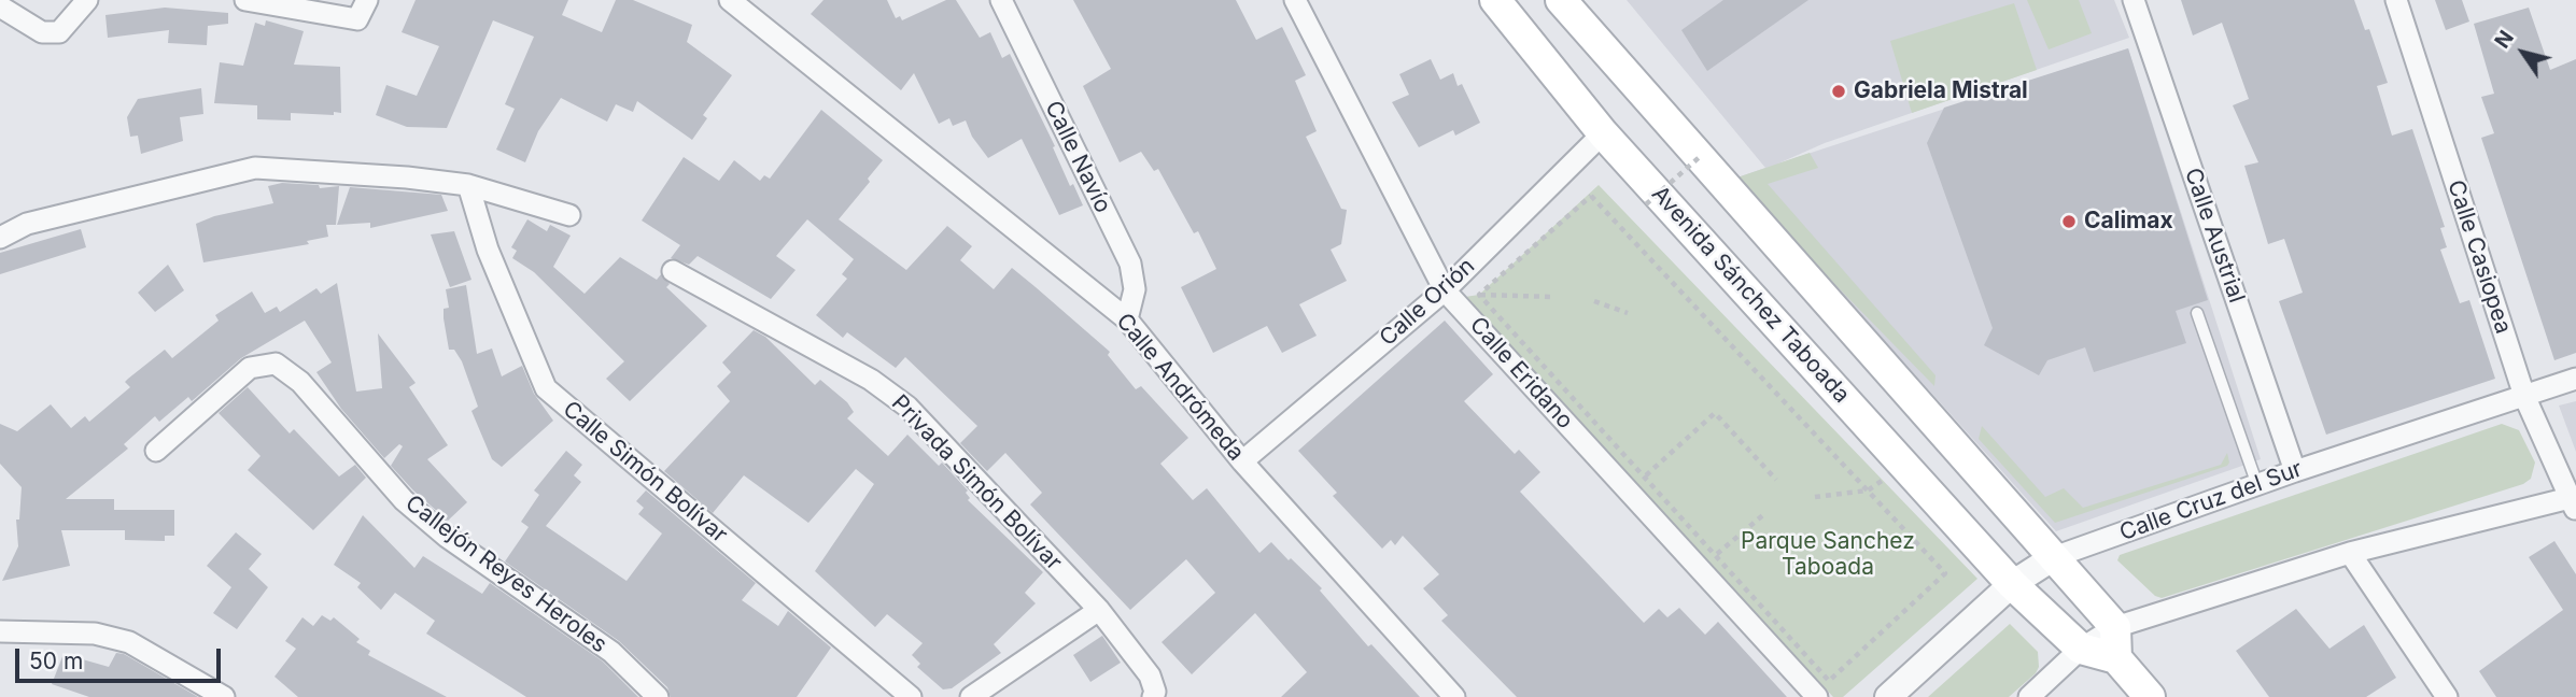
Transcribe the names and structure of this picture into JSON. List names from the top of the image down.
{
  "streets": {
    "main road": ["Avenida Sánchez Taboada"],
    "street": [
      "Calle Navío",
      "Calle Austrial",
      "Calle Casiopea",
      "Calle Orión",
      "Calle Eridano",
      "Calle Andrómeda",
      "Calle Simón Bolívar",
      "Privada Simón Bolívar",
      "Calle Cruz del Sur",
      "Callejón Reyes Heroles"
    ]
  },
  "crossings": [
    ["Calle Navío", "Calle Andrómeda"],
    ["Calle Austrial", "Calle Cruz del Sur"],
    ["Calle Casiopea", "Calle Cruz del Sur"],
    ["Avenida Sánchez Taboada", "Calle Orión"],
    ["Avenida Sánchez Taboada", "Calle Cruz del Sur"],
    ["Calle Orión", "Calle Eridano"],
    ["Calle Orión", "Calle Andrómeda"]
  ],
  "parks": ["Parque Sanchez Taboada"],
  "places": ["Gabriela Mistral", "Calimax"],
  "scale_bar": "50 m",
  "north": "top left"
}
